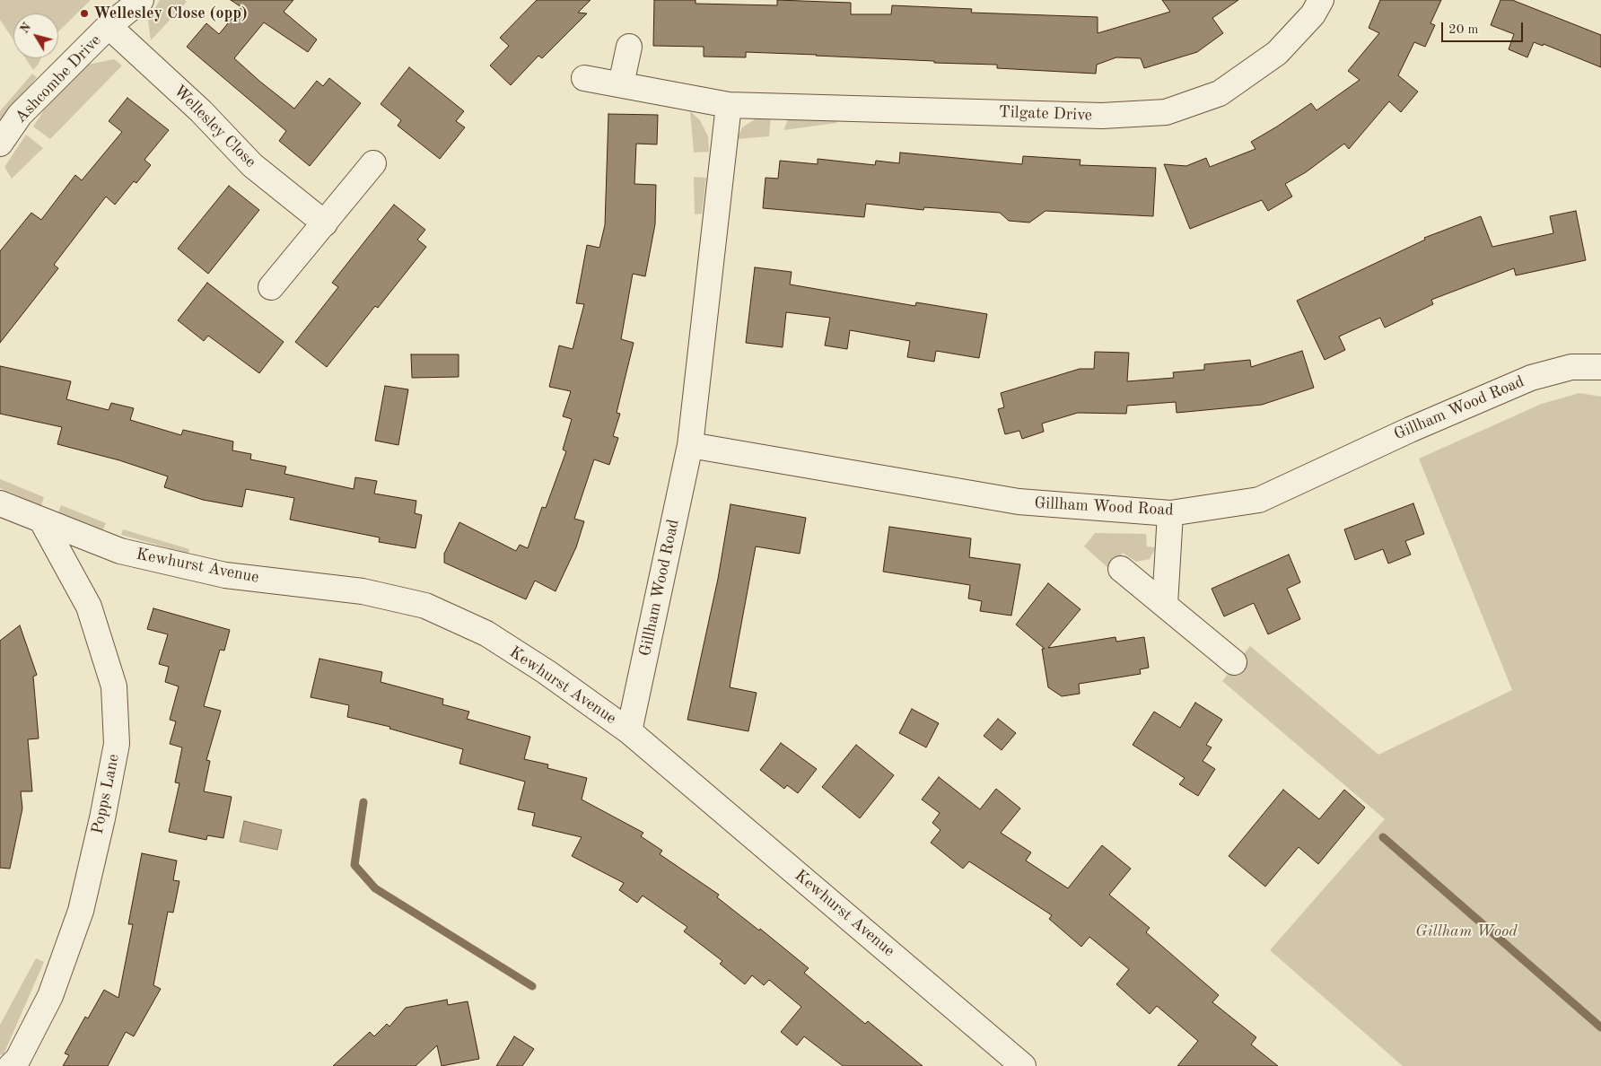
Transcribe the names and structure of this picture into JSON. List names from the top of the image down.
{
  "streets": {
    "street": [
      "Ashcombe Drive",
      "Tilgate Drive",
      "Wellesley Close",
      "Gillham Wood Road",
      "Kewhurst Avenue",
      "Popps Lane"
    ]
  },
  "crossings": [
    ["Ashcombe Drive", "Wellesley Close"],
    ["Tilgate Drive", "Gillham Wood Road"],
    ["Gillham Wood Road", "Kewhurst Avenue"],
    ["Kewhurst Avenue", "Popps Lane"]
  ],
  "parks": ["Gillham Wood"],
  "places": ["Wellesley Close (opp)"],
  "scale_bar": "20 m",
  "north": "top left"
}
